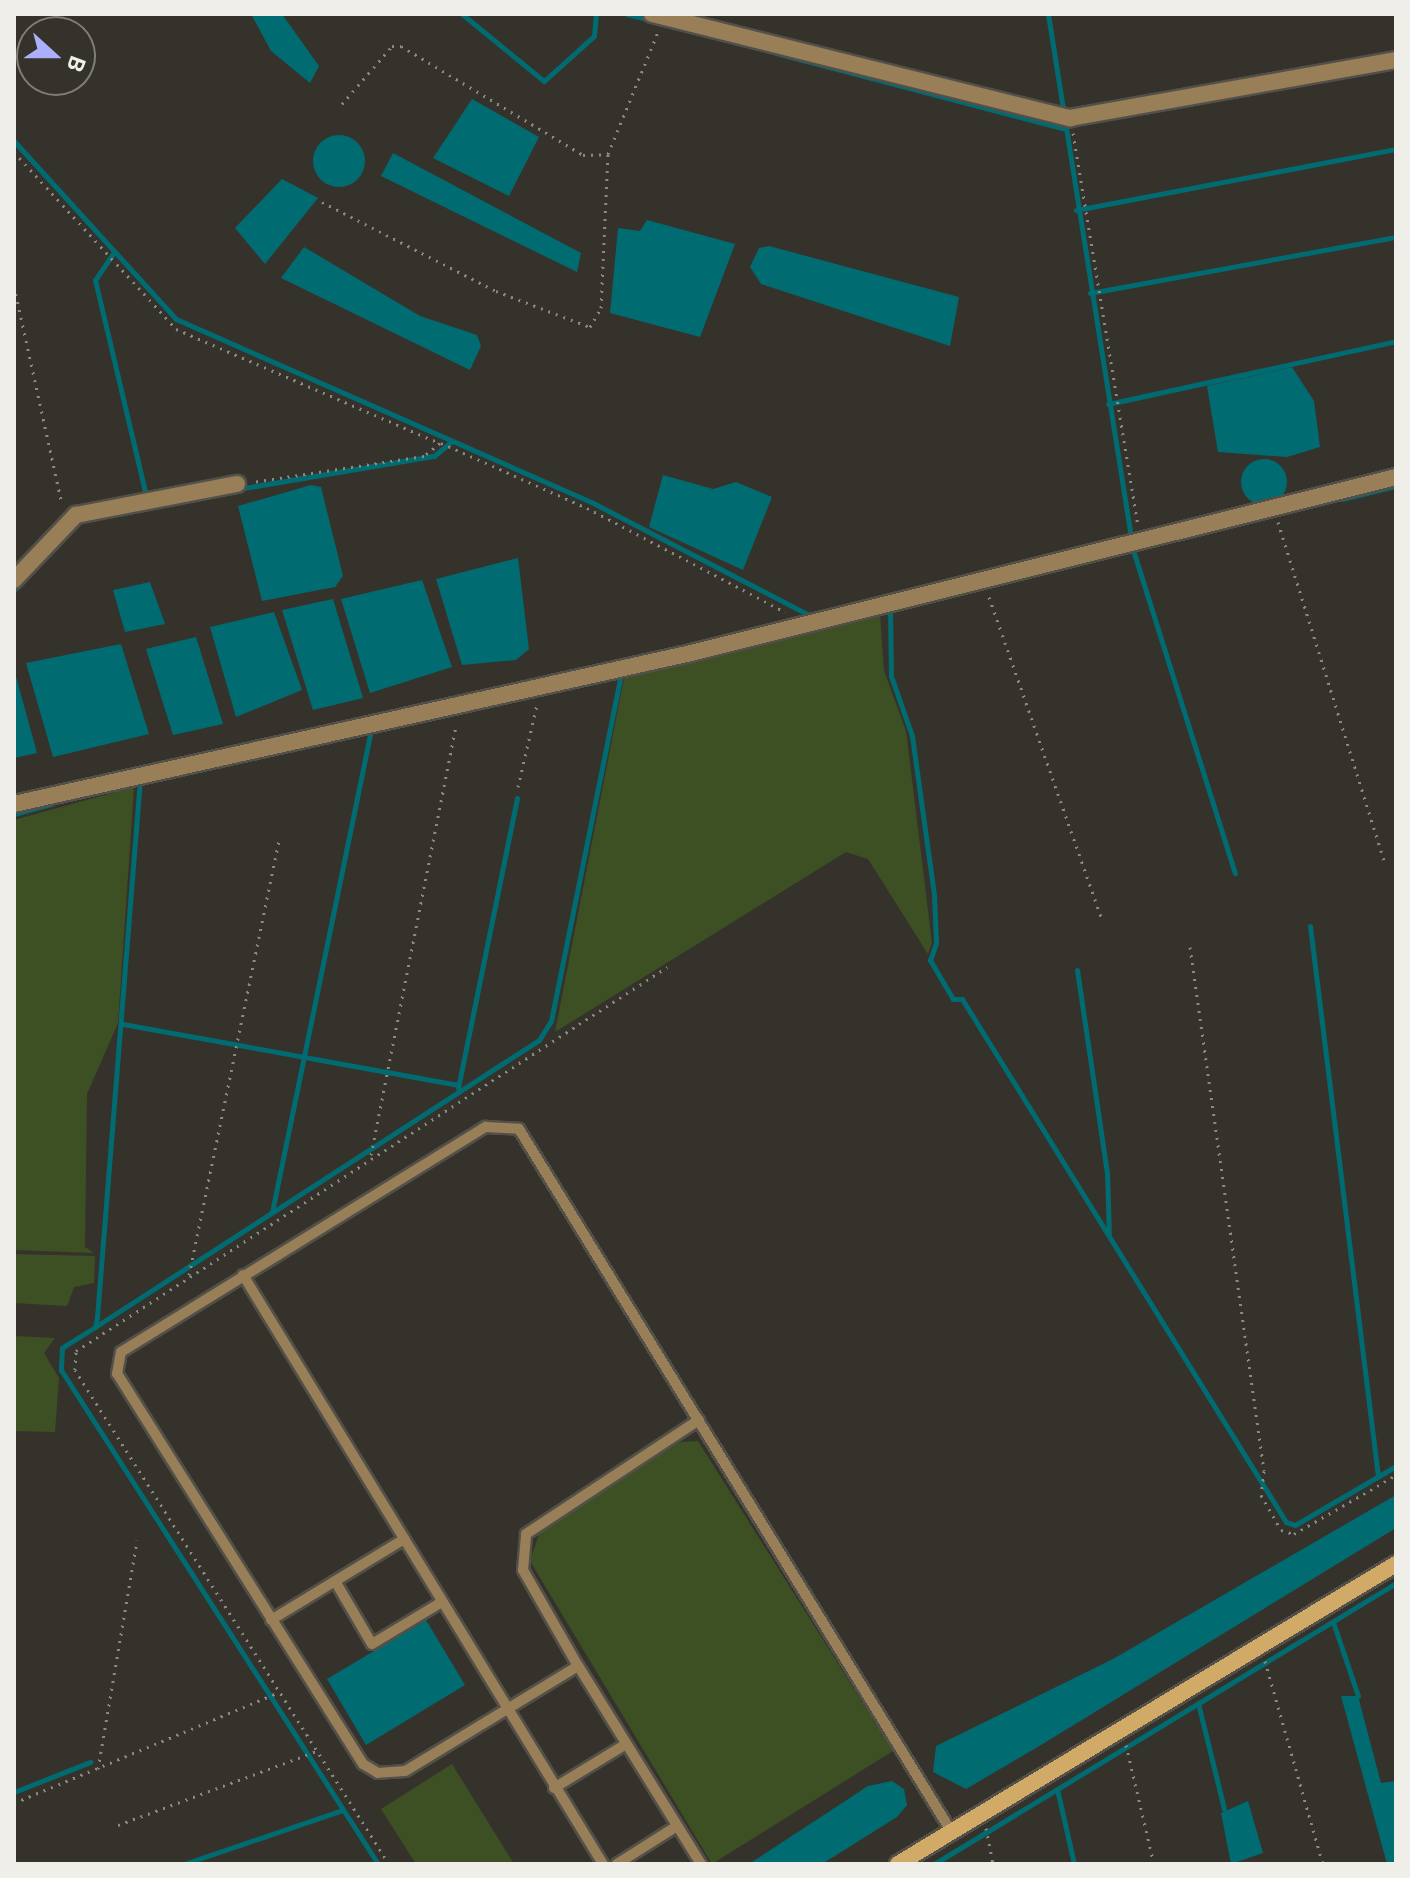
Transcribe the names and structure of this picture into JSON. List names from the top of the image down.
{
  "north": "right"
}
